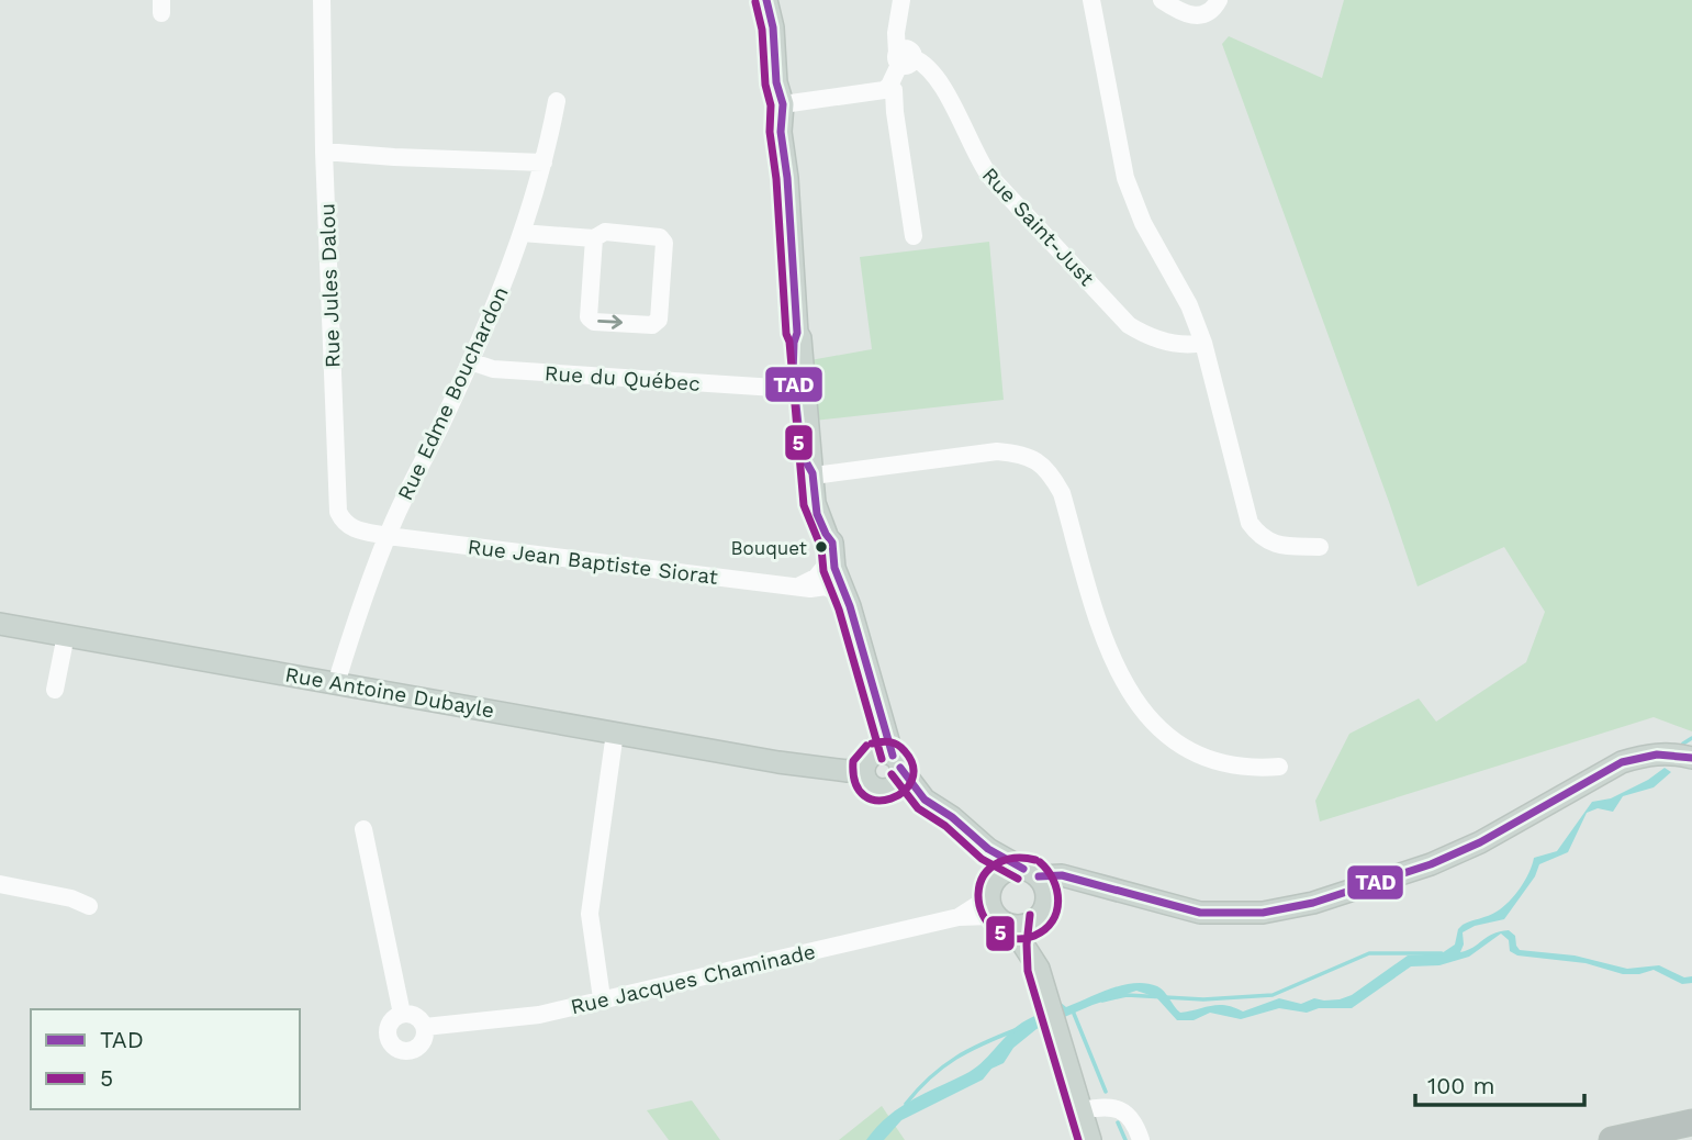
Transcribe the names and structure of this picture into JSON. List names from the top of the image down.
{
  "streets": {
    "main road": ["Rue Antoine Dubayle"],
    "street": [
      "Rue Saint-Just",
      "Rue Jules Dalou",
      "Rue du Québec",
      "Rue Edme Bouchardon",
      "Rue Jean Baptiste Siorat",
      "Rue Jacques Chaminade"
    ]
  },
  "crossings": [
    ["Rue Jules Dalou", "Rue Edme Bouchardon"],
    ["Rue Jules Dalou", "Rue Jean Baptiste Siorat"],
    ["Rue du Québec", "Rue Edme Bouchardon"],
    ["Rue Edme Bouchardon", "Rue Jean Baptiste Siorat"],
    ["Rue Edme Bouchardon", "Rue Antoine Dubayle"],
    ["Rue Antoine Dubayle", "Rue Jacques Chaminade"]
  ],
  "places": ["Bouquet"],
  "lines": ["transit line TAD", "transit line 5"],
  "legend": ["TAD", "5"],
  "scale_bar": "100 m"
}
